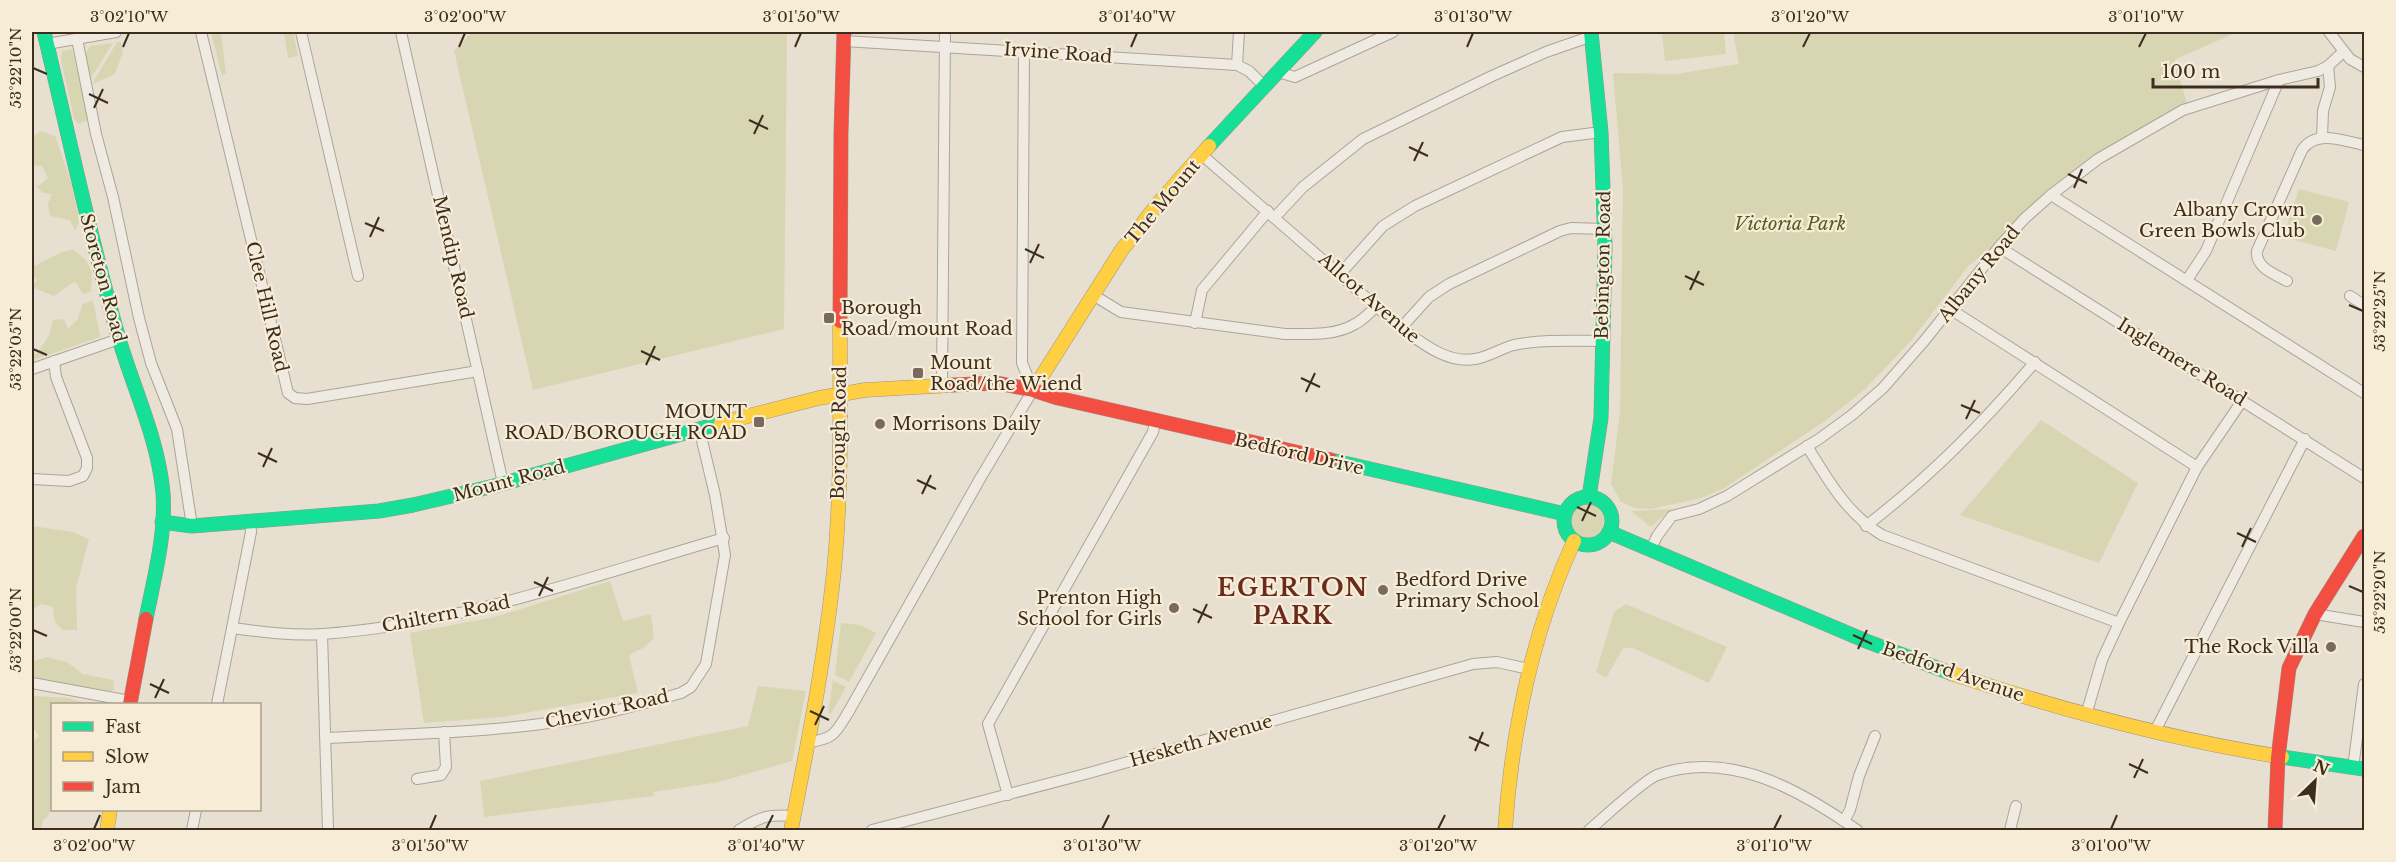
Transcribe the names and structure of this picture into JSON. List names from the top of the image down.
{
  "streets": {
    "main road": [
      "The Mount",
      "Bebington Road",
      "Storeton Road",
      "Borough Road",
      "Bedford Drive",
      "Mount Road",
      "Bedford Avenue"
    ],
    "street": [
      "Irvine Road",
      "Mendip Road",
      "Albany Road",
      "Allcot Avenue",
      "Clee Hill Road",
      "Inglemere Road",
      "Chiltern Road",
      "Cheviot Road",
      "Hesketh Avenue"
    ]
  },
  "crossings": [
    ["Irvine Road", "Borough Road"],
    ["The Mount", "Allcot Avenue"],
    ["The Mount", "Bedford Drive"],
    ["The Mount", "Mount Road"],
    ["Mendip Road", "Clee Hill Road"],
    ["Mendip Road", "Mount Road"],
    ["Bebington Road", "Allcot Avenue"],
    ["Bebington Road", "Bedford Drive"],
    ["Bebington Road", "Bedford Avenue"],
    ["Albany Road", "Inglemere Road"],
    ["Albany Road", "Bedford Avenue"],
    ["Storeton Road", "Mount Road"],
    ["Borough Road", "Mount Road"],
    ["Bedford Drive", "Mount Road"],
    ["Bedford Drive", "Bedford Avenue"],
    ["Mount Road", "Cheviot Road"],
    ["Chiltern Road", "Cheviot Road"]
  ],
  "districts": ["EGERTON PARK"],
  "parks": ["Victoria Park"],
  "places": {
    "other": [
      "Albany Crown Green Bowls Club",
      "Morrisons Daily",
      "Bedford Drive Primary School",
      "Prenton High School for Girls",
      "The Rock Villa"
    ],
    "transit": ["Borough Road/mount Road", "Mount Road/the Wiend", "MOUNT ROAD/BOROUGH ROAD"]
  },
  "legend": ["Fast", "Slow", "Jam"],
  "scale_bar": "100 m",
  "north": "top right",
  "coordinates": [
    "3°02'10\"W",
    "3°02'00\"W",
    "3°01'50\"W",
    "3°01'40\"W",
    "3°01'30\"W",
    "3°01'20\"W",
    "3°01'10\"W",
    "53°22'10\"N",
    "53°22'25\"N",
    "53°22'05\"N",
    "53°22'20\"N",
    "53°22'00\"N",
    "3°01'00\"W"
  ]
}
